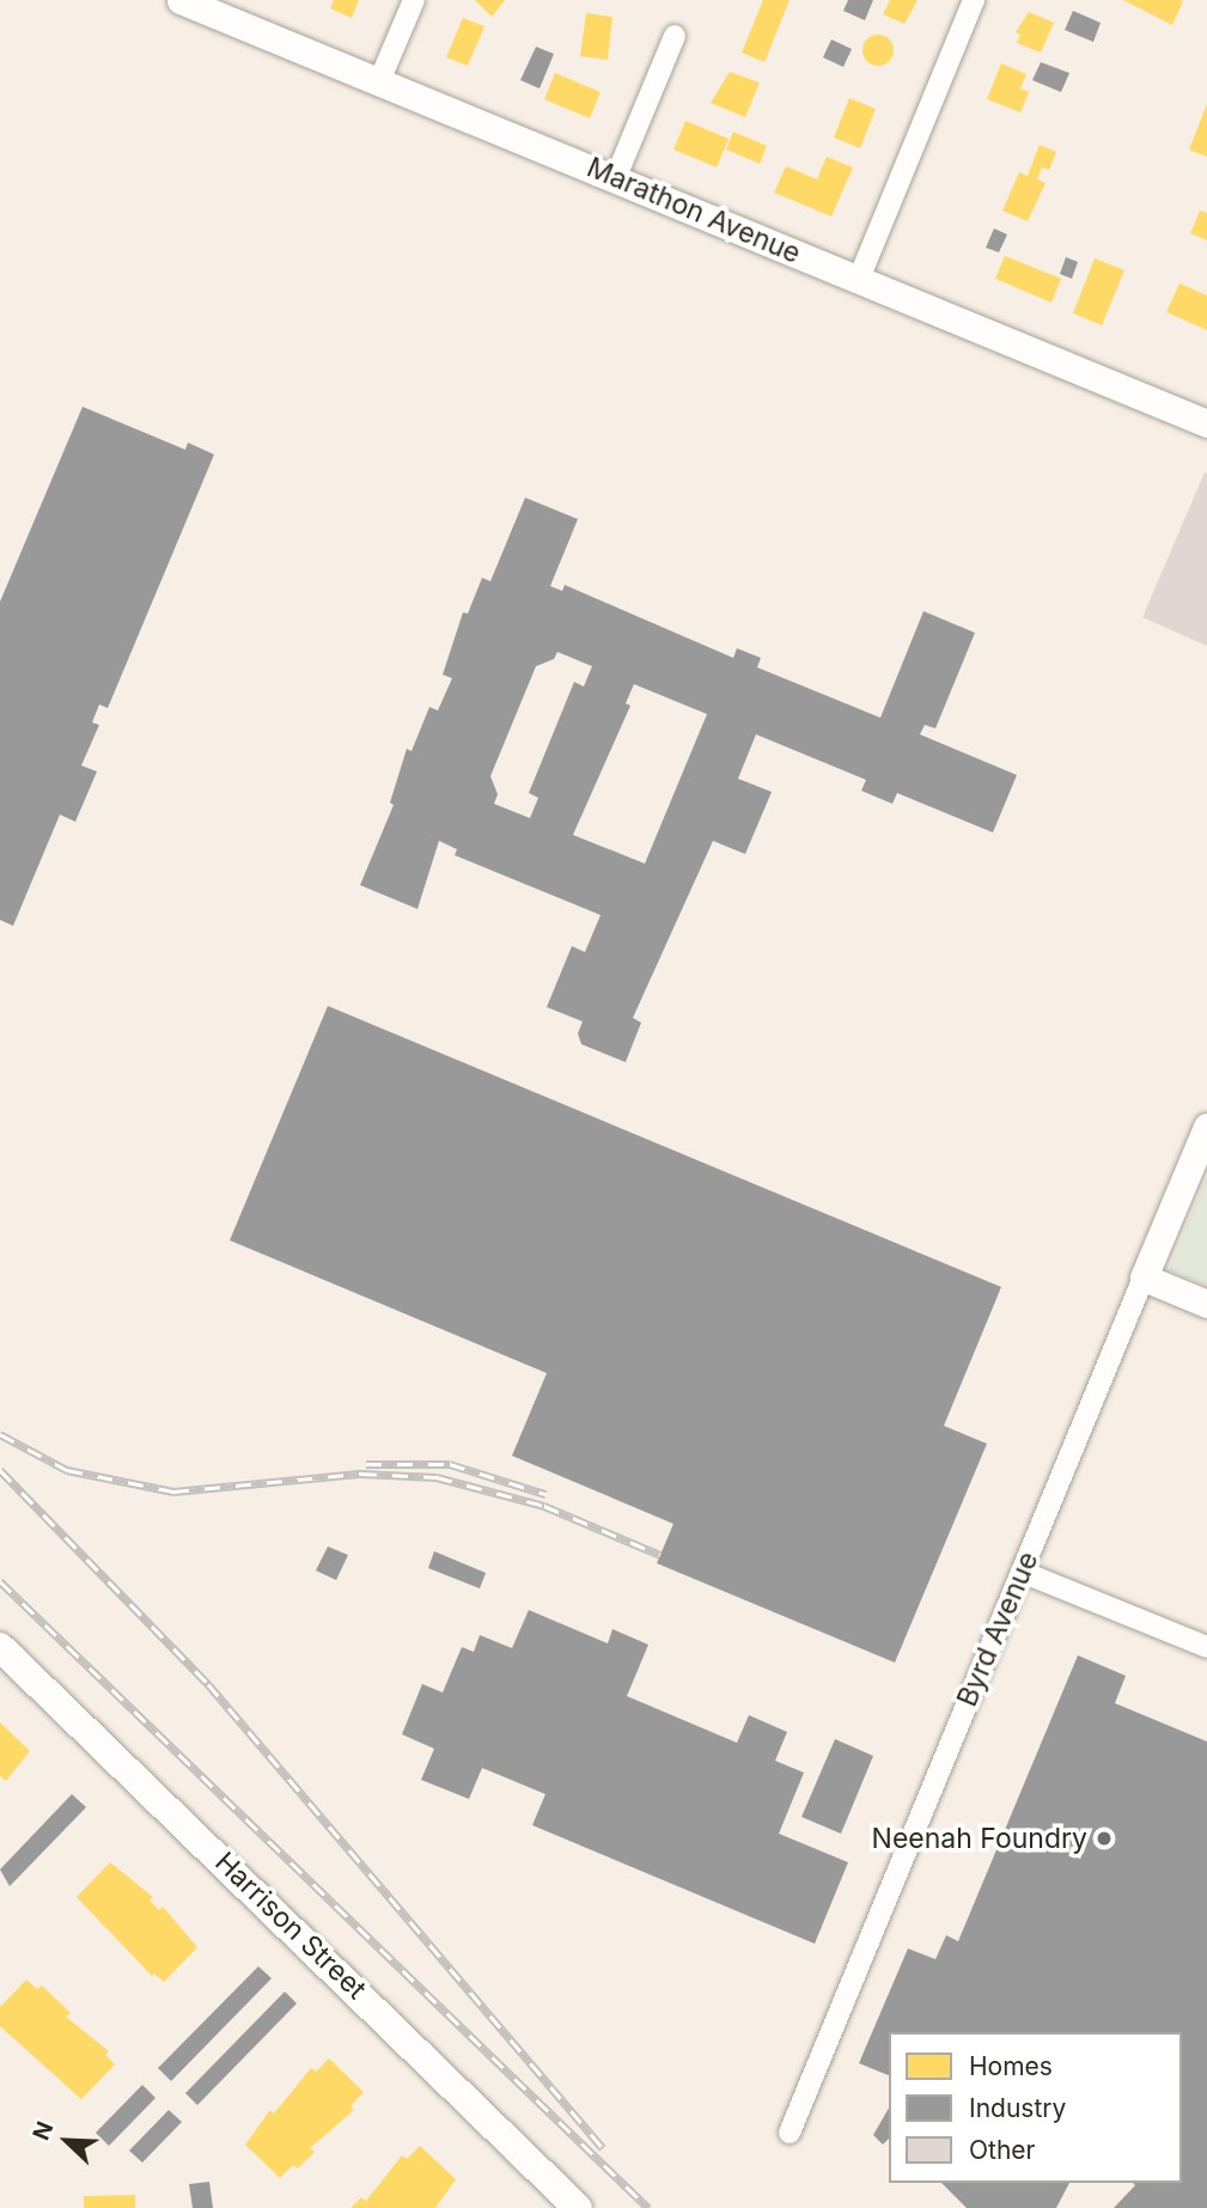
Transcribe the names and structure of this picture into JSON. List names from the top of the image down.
{
  "streets": {
    "main road": ["Harrison Street"],
    "street": ["Marathon Avenue", "Byrd Avenue"]
  },
  "places": ["Neenah Foundry"],
  "legend": ["Homes", "Industry", "Other"],
  "north": "top left"
}
